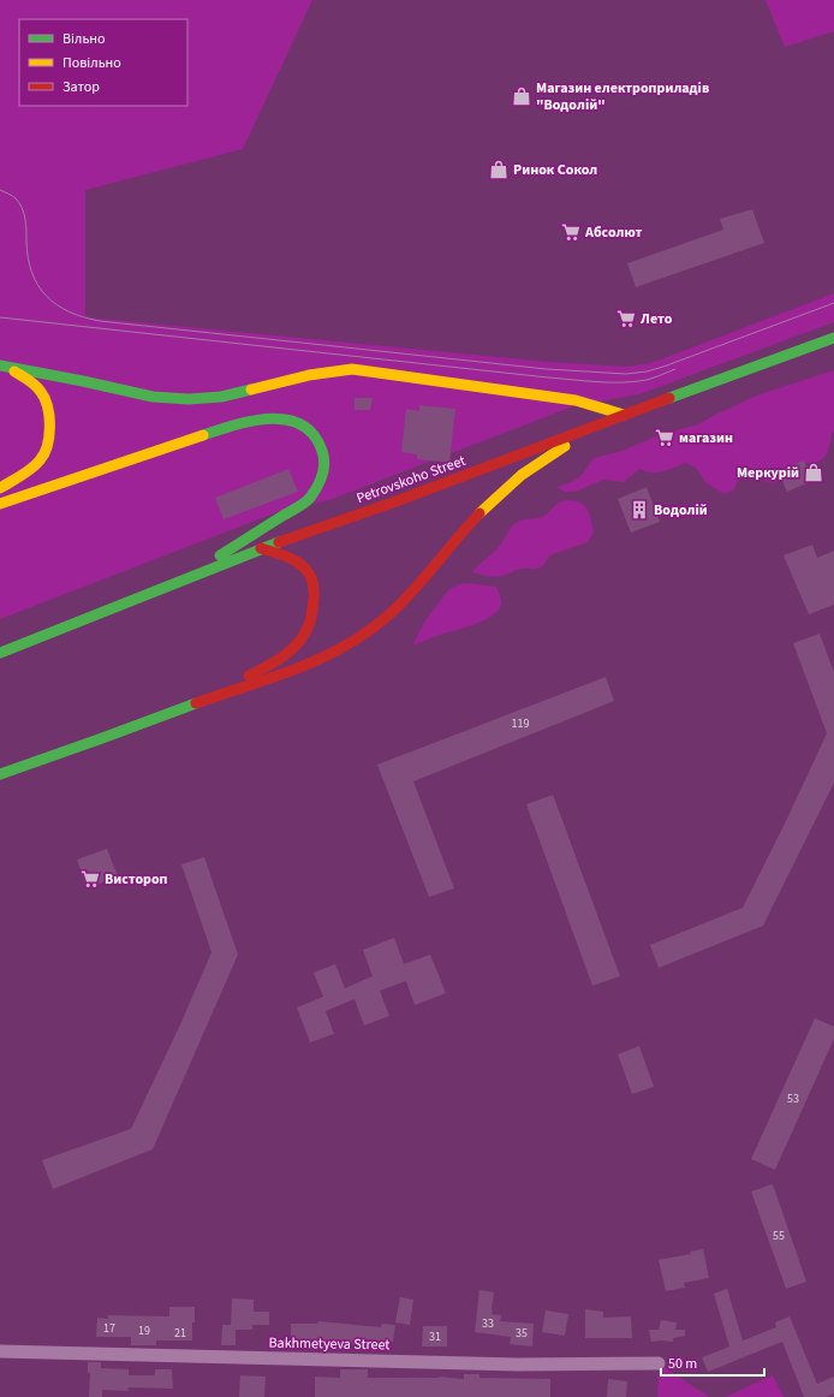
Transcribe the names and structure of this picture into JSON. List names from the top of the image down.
{
  "streets": {
    "main road": ["Petrovskoho Street"],
    "street": ["Bakhmetyeva Street"]
  },
  "places": {
    "shop": ["Магазин електроприладів \"Водолій\"", "Ринок Сокол", "Меркурій"],
    "supermarket": [
      "Абсолют",
      "Лето",
      "магазин",
      "Вистороп"
    ],
    "building": ["Водолій"]
  },
  "house_numbers": [
    "119",
    "53",
    "55",
    "33",
    "17",
    "19",
    "21",
    "35",
    "31"
  ],
  "legend": ["Вільно", "Повільно", "Затор"],
  "scale_bar": "50 m"
}
